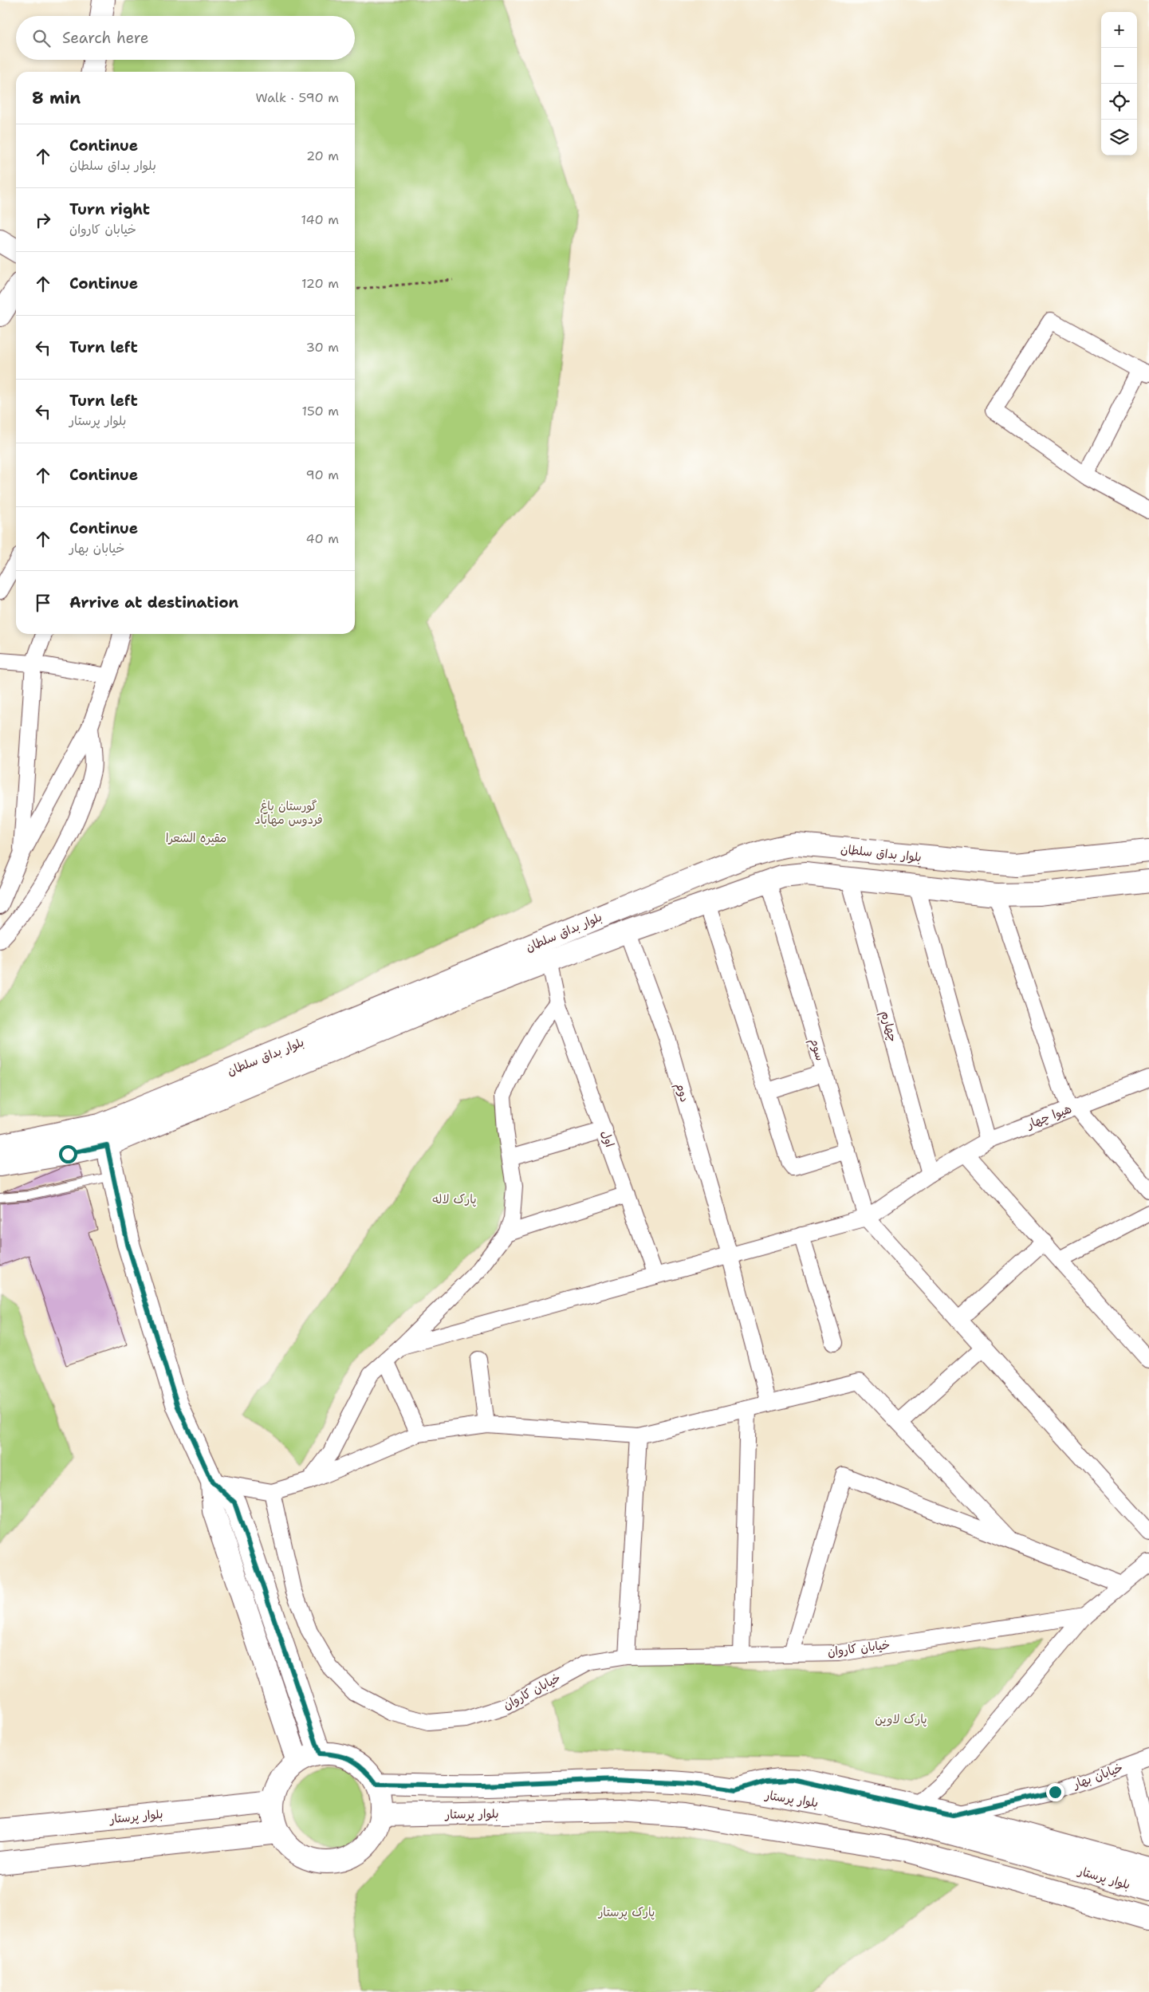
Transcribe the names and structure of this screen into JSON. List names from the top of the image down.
{
  "streets": {
    "main road": ["بلوار بداق سلطان", "بلوار پرستار"],
    "street": [
      "چهارم",
      "سوم",
      "دوم",
      "هیوا چهار",
      "اول",
      "خیابان کاروان",
      "خیابان بهار"
    ]
  },
  "crossings": [
    ["بلوار بداق سلطان", "چهارم"],
    ["بلوار بداق سلطان", "سوم"],
    ["بلوار بداق سلطان", "دوم"],
    ["بلوار بداق سلطان", "اول"],
    ["چهارم", "هیوا چهار"],
    ["سوم", "هیوا چهار"],
    ["دوم", "هیوا چهار"],
    ["هیوا چهار", "اول"]
  ],
  "parks": [
    "گورستان باغ فردوس مهاباد",
    "مقیره الشعرا",
    "پارک لاله",
    "پارک لاوین",
    "پارک پرستار"
  ],
  "page": {
    "map_buttons": ["+", "−"],
    "search": "Search here",
    "heading": ["8 min", "Walk · 590 m"],
    "list": [
      ["Continue", "بلوار بداق سلطان", "20 m"],
      ["Turn right", "خیابان کاروان", "140 m"],
      ["Continue", "120 m"],
      ["Turn left", "30 m"],
      ["Turn left", "بلوار پرستار", "150 m"],
      ["Continue", "90 m"],
      ["Continue", "خیابان بهار", "40 m"],
      "Arrive at destination"
    ]
  }
}
